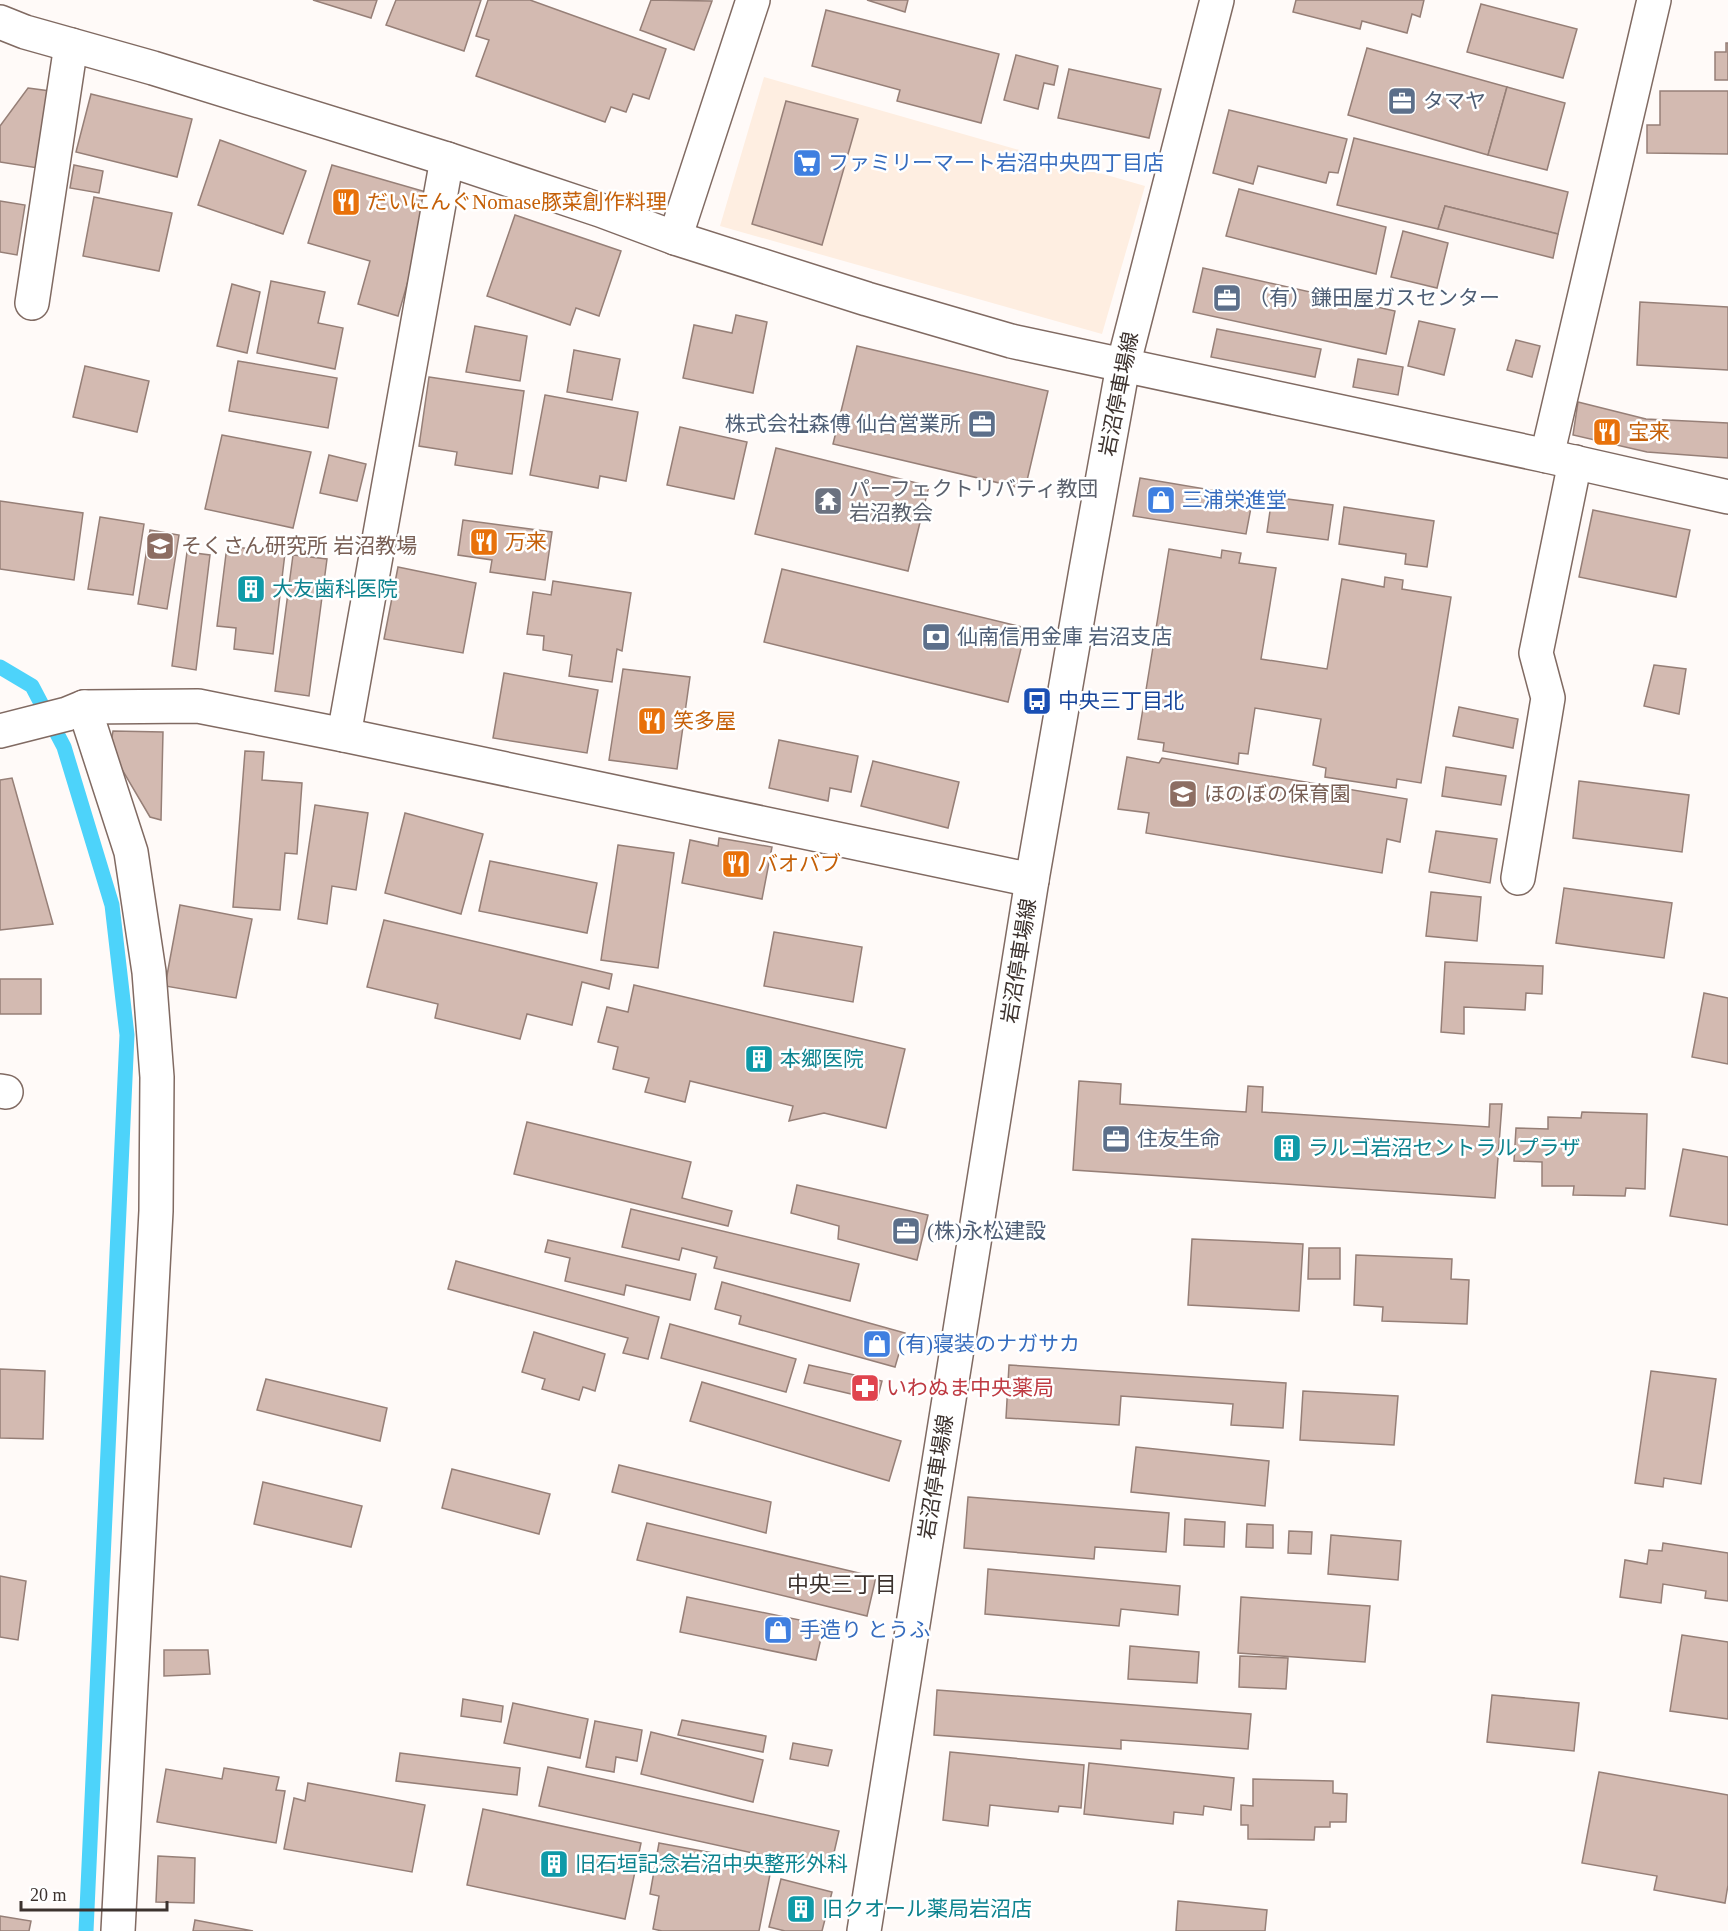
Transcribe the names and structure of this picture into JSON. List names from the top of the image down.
{
  "streets": {
    "street": ["岩沼停車場線"]
  },
  "districts": ["中央三丁目"],
  "places": {
    "office": [
      "タマヤ",
      "（有）鎌田屋ガスセンター",
      "株式会社森傅 仙台営業所",
      "住友生命",
      "(株)永松建設"
    ],
    "supermarket": ["ファミリーマート岩沼中央四丁目店"],
    "restaurant": [
      "だいにんぐNomase豚菜創作料理",
      "宝来",
      "万来",
      "笑多屋",
      "バオバブ"
    ],
    "shop": ["三浦栄進堂", "(有)寝装のナガサカ", "手造り とうふ"],
    "temple": ["パーフェクトリバティ教団 岩沼教会"],
    "school or university": ["そくさん研究所 岩沼教場", "ほのぼの保育園"],
    "building": [
      "大友歯科医院",
      "本郷医院",
      "ラルゴ岩沼セントラルプラザ",
      "旧石垣記念岩沼中央整形外科",
      "旧クオール薬局岩沼店"
    ],
    "bank": ["仙南信用金庫 岩沼支店"],
    "bus stop": ["中央三丁目北"],
    "pharmacy": ["いわぬま中央薬局"]
  },
  "scale_bar": "20 m"
}
